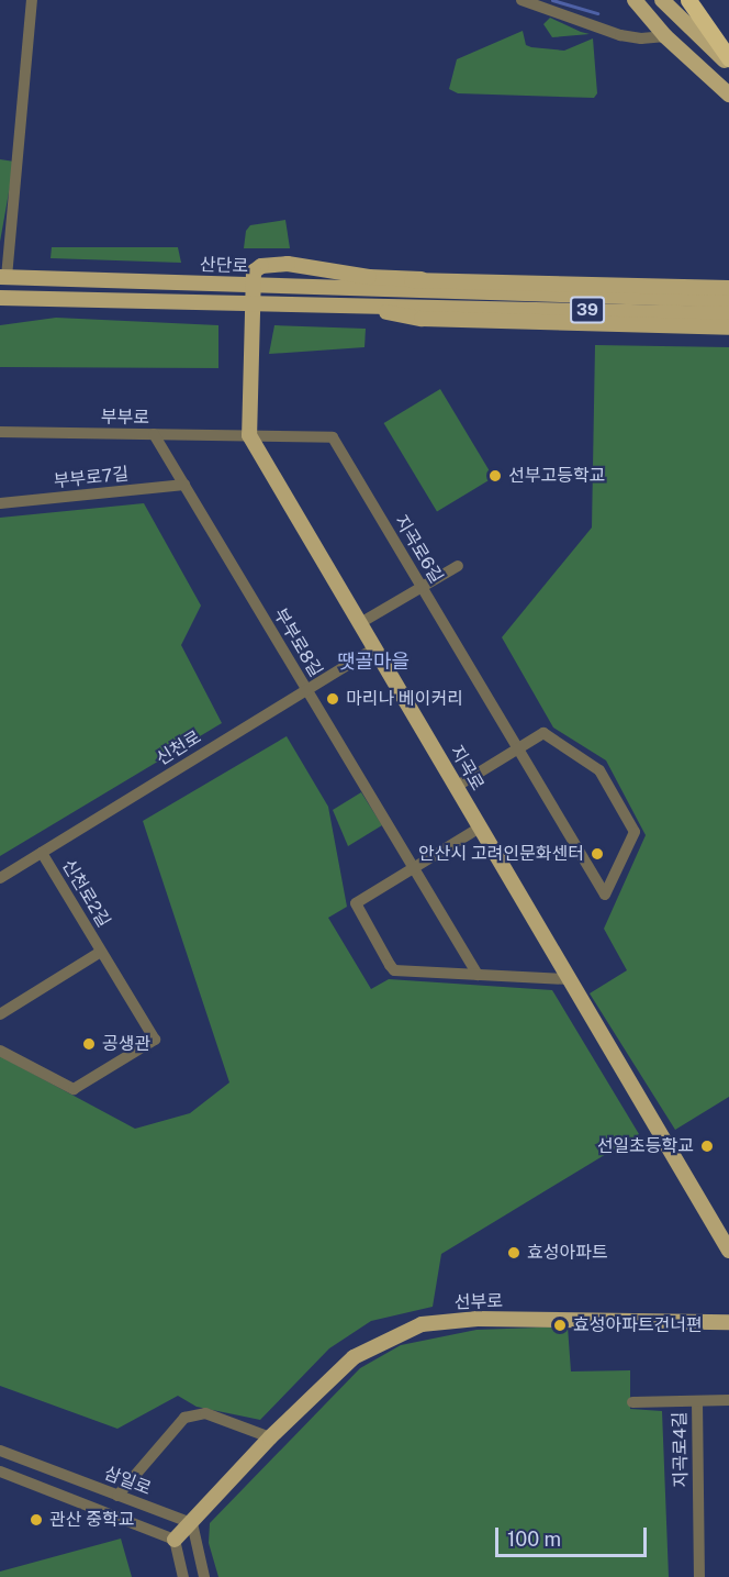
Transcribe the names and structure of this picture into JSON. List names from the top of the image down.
{
  "streets": {
    "main road": [
      "산단로",
      "39",
      "지곡로",
      "선부로"
    ],
    "street": [
      "부부로",
      "부부로7길",
      "지곡로6길",
      "부부로8길",
      "신천로",
      "신천로2길",
      "지곡로4길",
      "삼일로"
    ]
  },
  "crossings": [
    ["산단로", "39"],
    ["부부로", "지곡로6길"],
    ["부부로", "부부로8길"],
    ["부부로", "지곡로"],
    ["부부로7길", "부부로8길"],
    ["지곡로6길", "지곡로"],
    ["부부로8길", "신천로"],
    ["신천로", "지곡로"],
    ["신천로", "신천로2길"],
    ["선부로", "삼일로"]
  ],
  "districts": ["땟골마을"],
  "places": [
    "선부고등학교",
    "마리나 베이커리",
    "안산시 고려인문화센터",
    "공생관",
    "선일초등학교",
    "효성아파트",
    "효성아파트건너편",
    "관산 중학교"
  ],
  "scale_bar": "100 m"
}
